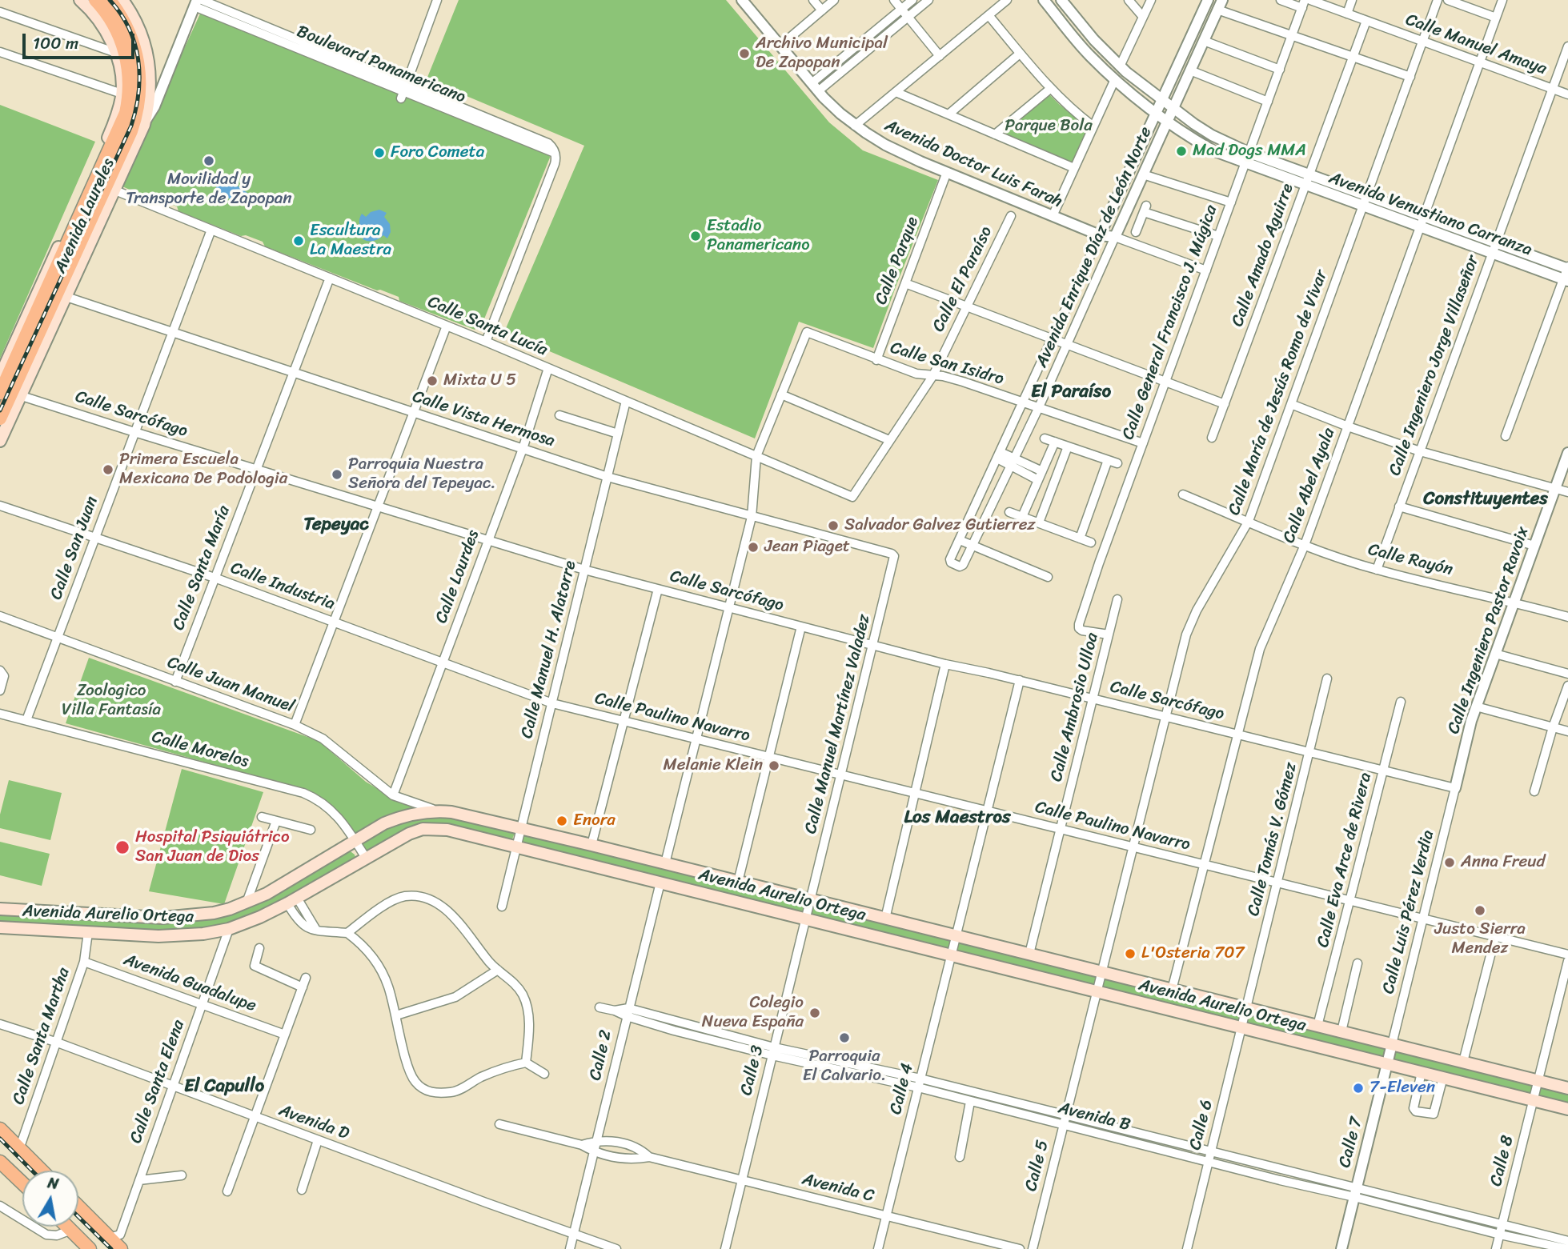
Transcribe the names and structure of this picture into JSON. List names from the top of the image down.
{
  "streets": {
    "main road": ["Avenida Laureles", "Avenida Aurelio Ortega"],
    "street": [
      "Calle Manuel Amaya",
      "Boulevard Panamericano",
      "Avenida Doctor Luis Farah",
      "Avenida Venustiano Carranza",
      "Avenida Enrique Díaz de León Norte",
      "Calle Amado Aguirre",
      "Calle Parque",
      "Calle El Paraíso",
      "Calle General Francisco J. Múgica",
      "Calle Santa Lucía",
      "Calle San Isidro",
      "Calle Ingeniero Jorge Villaseñor",
      "Calle María de Jesús Romo de Vivar",
      "Calle Sarcófago",
      "Calle Vista Hermosa",
      "Calle Abel Ayala",
      "Calle San Juan",
      "Calle Rayón",
      "Calle Santa María",
      "Calle Lourdes",
      "Calle Industria",
      "Calle Ingeniero Pastor Ravoix",
      "Calle Manuel H. Alatorre",
      "Calle Juan Manuel",
      "Calle Ambrosio Ulloa",
      "Calle Paulino Navarro",
      "Calle Manuel Martínez Valadez",
      "Calle Morelos",
      "Calle Tomás V. Gómez",
      "Calle Eva Arce de Rivera",
      "Calle Luis Pérez Verdia",
      "Avenida Guadalupe",
      "Calle Santa Martha",
      "Calle 2",
      "Calle 3",
      "Calle Santa Elena",
      "Calle 4",
      "Avenida B",
      "Avenida D",
      "Calle 6",
      "Calle 7",
      "Calle 8",
      "Calle 5",
      "Avenida C"
    ]
  },
  "crossings": [
    ["Calle Manuel Amaya", "Calle Amado Aguirre"],
    ["Calle Manuel Amaya", "Calle Ingeniero Jorge Villaseñor"],
    ["Calle Manuel Amaya", "Calle María de Jesús Romo de Vivar"],
    ["Calle Manuel Amaya", "Calle Abel Ayala"],
    ["Boulevard Panamericano", "Calle Santa Lucía"],
    ["Avenida Doctor Luis Farah", "Avenida Enrique Díaz de León Norte"],
    ["Avenida Doctor Luis Farah", "Calle Parque"],
    ["Avenida Venustiano Carranza", "Avenida Enrique Díaz de León Norte"],
    ["Avenida Venustiano Carranza", "Calle Amado Aguirre"],
    ["Avenida Venustiano Carranza", "Calle General Francisco J. Múgica"],
    ["Avenida Venustiano Carranza", "Calle Ingeniero Jorge Villaseñor"],
    ["Avenida Venustiano Carranza", "Calle María de Jesús Romo de Vivar"],
    ["Avenida Venustiano Carranza", "Calle Abel Ayala"],
    ["Avenida Laureles", "Calle Santa Lucía"],
    ["Avenida Laureles", "Calle Sarcófago"],
    ["Avenida Laureles", "Calle Vista Hermosa"],
    ["Avenida Enrique Díaz de León Norte", "Calle San Isidro"],
    ["Calle Parque", "Calle San Isidro"],
    ["Calle El Paraíso", "Calle Santa Lucía"],
    ["Calle El Paraíso", "Calle San Isidro"],
    ["Calle General Francisco J. Múgica", "Calle San Isidro"],
    ["Calle General Francisco J. Múgica", "Calle Ambrosio Ulloa"],
    ["Calle Santa Lucía", "Calle San Juan"],
    ["Calle Santa Lucía", "Calle Santa María"],
    ["Calle Santa Lucía", "Calle Lourdes"],
    ["Calle Santa Lucía", "Calle Manuel H. Alatorre"],
    ["Calle Ingeniero Jorge Villaseñor", "Calle Rayón"],
    ["Calle María de Jesús Romo de Vivar", "Calle Sarcófago"],
    ["Calle María de Jesús Romo de Vivar", "Calle Rayón"],
    ["Calle María de Jesús Romo de Vivar", "Calle Paulino Navarro"],
    ["Calle María de Jesús Romo de Vivar", "Avenida Aurelio Ortega"],
    ["Calle María de Jesús Romo de Vivar", "Calle 5"],
    ["Calle Sarcófago", "Calle Abel Ayala"],
    ["Calle Sarcófago", "Calle San Juan"],
    ["Calle Sarcófago", "Calle Santa María"],
    ["Calle Sarcófago", "Calle Lourdes"],
    ["Calle Sarcófago", "Calle Ingeniero Pastor Ravoix"],
    ["Calle Sarcófago", "Calle Manuel H. Alatorre"],
    ["Calle Sarcófago", "Calle Ambrosio Ulloa"],
    ["Calle Sarcófago", "Calle Manuel Martínez Valadez"],
    ["Calle Sarcófago", "Calle Tomás V. Gómez"],
    ["Calle Sarcófago", "Calle Eva Arce de Rivera"],
    ["Calle Sarcófago", "Calle Luis Pérez Verdia"],
    ["Calle Sarcófago", "Calle 4"],
    ["Calle Vista Hermosa", "Calle San Juan"],
    ["Calle Vista Hermosa", "Calle Santa María"],
    ["Calle Vista Hermosa", "Calle Lourdes"],
    ["Calle Vista Hermosa", "Calle Manuel H. Alatorre"],
    ["Calle Vista Hermosa", "Calle Manuel Martínez Valadez"],
    ["Calle Abel Ayala", "Calle Rayón"],
    ["Calle Abel Ayala", "Calle Paulino Navarro"],
    ["Calle Abel Ayala", "Avenida Aurelio Ortega"],
    ["Calle San Juan", "Calle Industria"],
    ["Calle San Juan", "Calle Juan Manuel"],
    ["Calle San Juan", "Calle Morelos"],
    ["Calle Rayón", "Calle Ingeniero Pastor Ravoix"],
    ["Calle Santa María", "Calle Industria"],
    ["Calle Santa María", "Calle Juan Manuel"],
    ["Calle Lourdes", "Calle Industria"],
    ["Calle Lourdes", "Calle Juan Manuel"],
    ["Calle Industria", "Calle Manuel H. Alatorre"],
    ["Calle Industria", "Calle Paulino Navarro"],
    ["Calle Ingeniero Pastor Ravoix", "Calle Luis Pérez Verdia"],
    ["Calle Manuel H. Alatorre", "Calle Paulino Navarro"],
    ["Calle Manuel H. Alatorre", "Avenida Aurelio Ortega"],
    ["Calle Juan Manuel", "Avenida Aurelio Ortega"],
    ["Calle Ambrosio Ulloa", "Calle Paulino Navarro"],
    ["Calle Ambrosio Ulloa", "Avenida Aurelio Ortega"],
    ["Calle Paulino Navarro", "Calle Manuel Martínez Valadez"],
    ["Calle Paulino Navarro", "Calle Tomás V. Gómez"],
    ["Calle Paulino Navarro", "Calle Eva Arce de Rivera"],
    ["Calle Paulino Navarro", "Calle Luis Pérez Verdia"],
    ["Calle Paulino Navarro", "Calle 4"],
    ["Calle Manuel Martínez Valadez", "Avenida Aurelio Ortega"],
    ["Calle Manuel Martínez Valadez", "Calle 3"],
    ["Calle Morelos", "Avenida Aurelio Ortega"],
    ["Calle Tomás V. Gómez", "Avenida Aurelio Ortega"],
    ["Calle Tomás V. Gómez", "Calle 6"],
    ["Calle Eva Arce de Rivera", "Avenida Aurelio Ortega"],
    ["Avenida Aurelio Ortega", "Calle Luis Pérez Verdia"],
    ["Avenida Aurelio Ortega", "Calle Santa Martha"],
    ["Avenida Aurelio Ortega", "Calle 2"],
    ["Avenida Aurelio Ortega", "Calle 3"],
    ["Avenida Aurelio Ortega", "Calle Santa Elena"],
    ["Avenida Aurelio Ortega", "Calle 4"],
    ["Avenida Aurelio Ortega", "Calle 6"],
    ["Avenida Aurelio Ortega", "Calle 7"],
    ["Avenida Aurelio Ortega", "Calle 8"],
    ["Avenida Aurelio Ortega", "Calle 5"],
    ["Calle Luis Pérez Verdia", "Calle 7"],
    ["Avenida Guadalupe", "Calle Santa Martha"],
    ["Avenida Guadalupe", "Calle Santa Elena"],
    ["Calle Santa Martha", "Avenida D"],
    ["Calle 2", "Avenida B"],
    ["Calle 2", "Avenida D"],
    ["Calle 2", "Avenida C"],
    ["Calle 3", "Avenida B"],
    ["Calle 3", "Avenida C"],
    ["Calle Santa Elena", "Avenida D"],
    ["Calle 4", "Avenida B"],
    ["Calle 4", "Avenida C"],
    ["Avenida B", "Calle 6"],
    ["Avenida B", "Calle 7"],
    ["Avenida B", "Calle 8"],
    ["Avenida B", "Calle 5"]
  ],
  "districts": [
    "El Paraíso",
    "Constituyentes",
    "Tepeyac",
    "Los Maestros",
    "El Capullo"
  ],
  "parks": ["Parque Bola", "Zoologico Villa Fantasía"],
  "places": [
    "Archivo Municipal De Zapopan",
    "Mad Dogs MMA",
    "Foro Cometa",
    "Movilidad y Transporte de Zapopan",
    "Estadio Panamericano",
    "Escultura La Maestra",
    "Mixta U 5",
    "Primera Escuela Mexicana De Podologia",
    "Parroquia Nuestra Señora del Tepeyac.",
    "Salvador Galvez Gutierrez",
    "Jean Piaget",
    "Melanie Klein",
    "Enora",
    "Hospital Psiquiátrico San Juan de Dios",
    "Anna Freud",
    "Justo Sierra Mendez",
    "L'Osteria 707",
    "Colegio Nueva España",
    "Parroquia El Calvario.",
    "7-Eleven"
  ],
  "scale_bar": "100 m",
  "north": "top"
}
